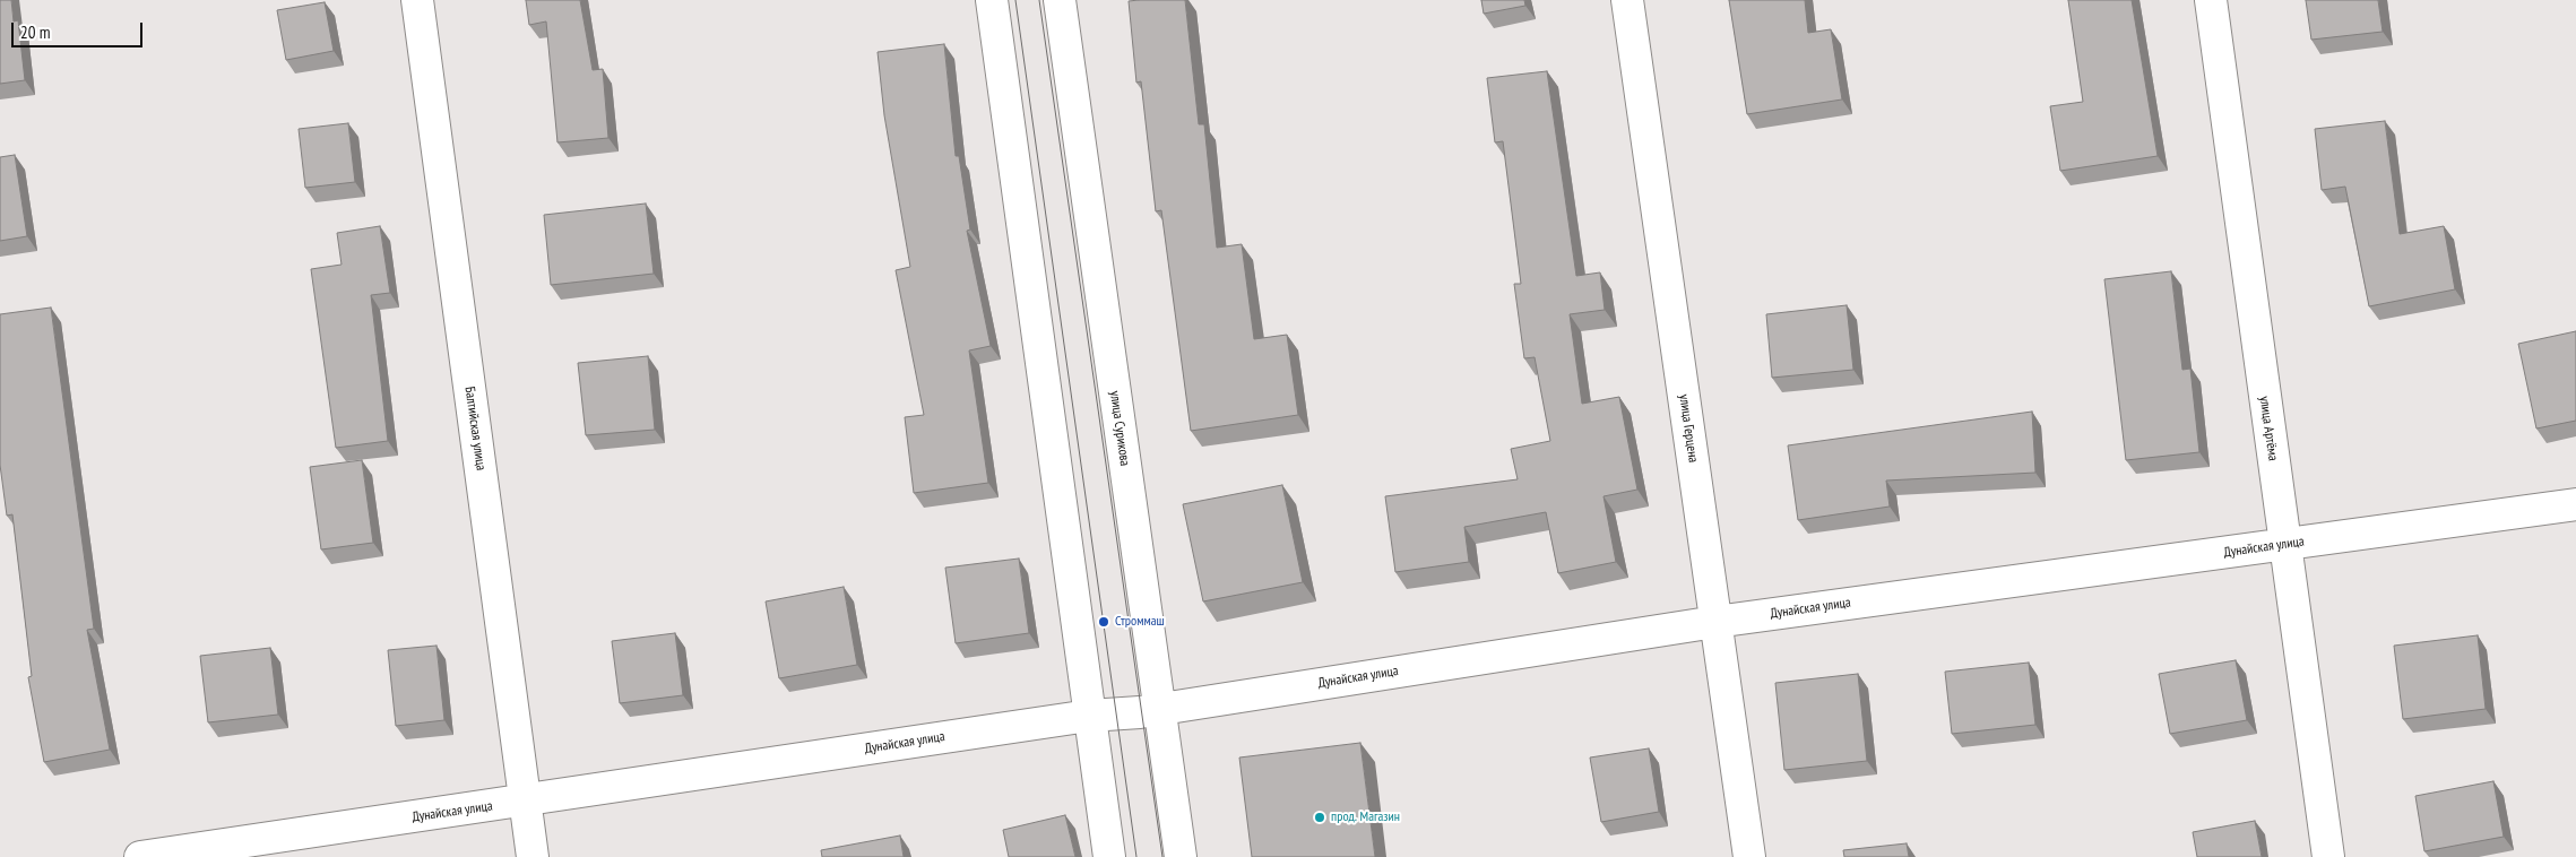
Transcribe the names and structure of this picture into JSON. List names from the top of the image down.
{
  "streets": {
    "street": [
      "Балтийская улица",
      "улица Сурикова",
      "улица Герцена",
      "улица Артёма",
      "Дунайская улица"
    ]
  },
  "crossings": [
    ["Балтийская улица", "Дунайская улица"],
    ["улица Сурикова", "Дунайская улица"],
    ["улица Герцена", "Дунайская улица"],
    ["улица Артёма", "Дунайская улица"]
  ],
  "places": ["Строммаш", "прод. Магазин"],
  "scale_bar": "20 m"
}
